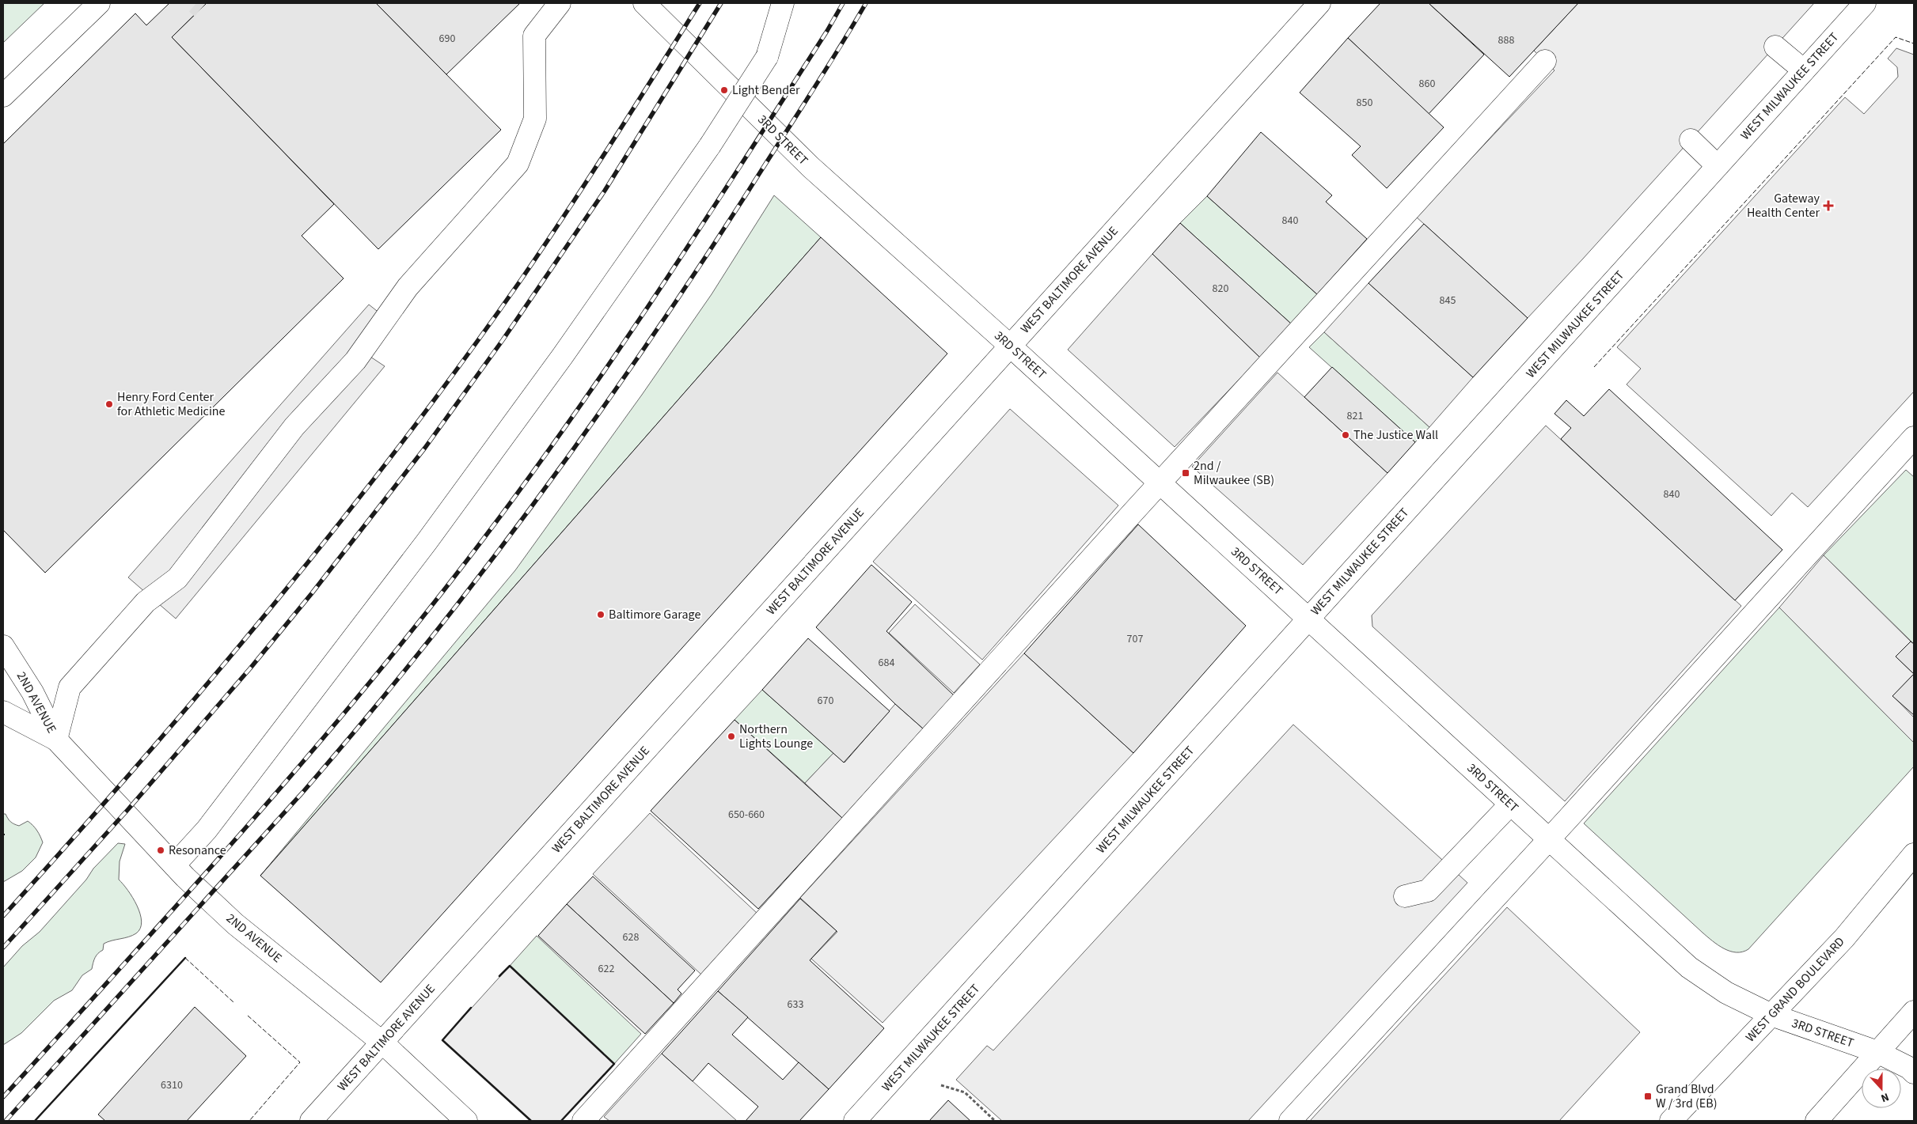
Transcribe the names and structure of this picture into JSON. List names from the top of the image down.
{
  "streets": {
    "street": [
      "WEST MILWAUKEE STREET",
      "3RD STREET",
      "WEST BALTIMORE AVENUE",
      "2ND AVENUE",
      "WEST GRAND BOULEVARD"
    ]
  },
  "crossings": [
    ["WEST MILWAUKEE STREET", "3RD STREET"],
    ["3RD STREET", "WEST BALTIMORE AVENUE"],
    ["3RD STREET", "WEST GRAND BOULEVARD"],
    ["WEST BALTIMORE AVENUE", "2ND AVENUE"]
  ],
  "places": {
    "other": [
      "Light Bender",
      "Henry Ford Center for Athletic Medicine",
      "The Justice Wall",
      "Baltimore Garage",
      "Northern Lights Lounge",
      "Resonance"
    ],
    "health": ["Gateway Health Center"],
    "transit": ["2nd / Milwaukee (SB)", "Grand Blvd W / 3rd (EB)"]
  },
  "house_numbers": [
    "690",
    "888",
    "860",
    "850",
    "840",
    "820",
    "845",
    "821",
    "840",
    "707",
    "684",
    "670",
    "650-660",
    "628",
    "622",
    "633",
    "6310"
  ],
  "north": "bottom"
}
